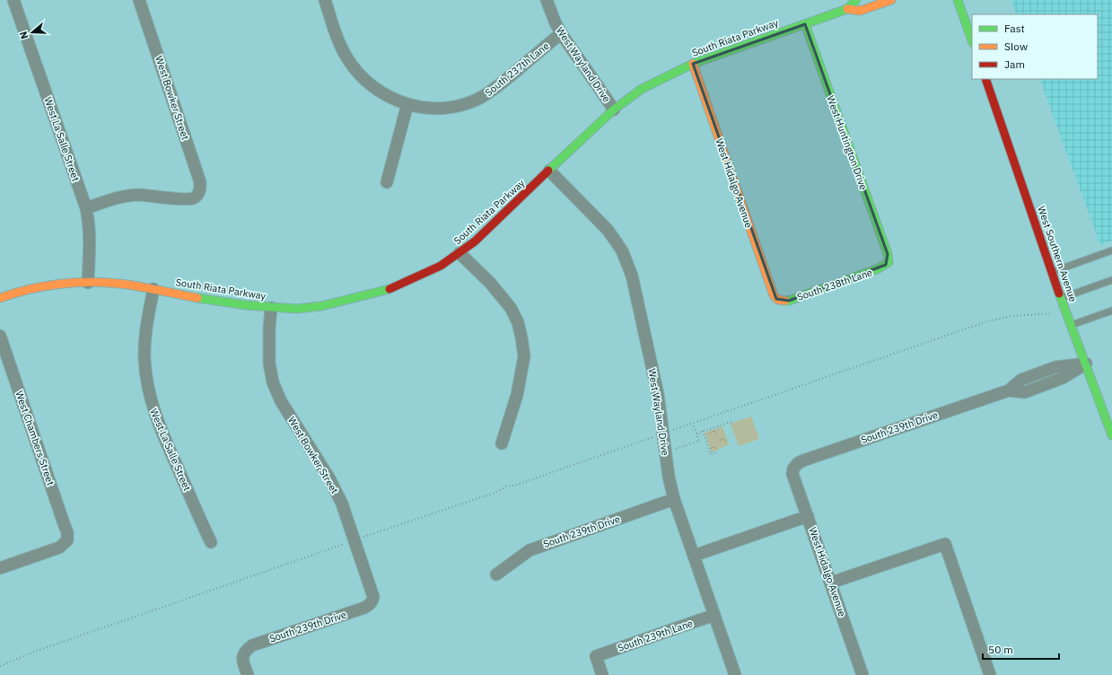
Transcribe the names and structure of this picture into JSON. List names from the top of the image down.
{
  "streets": {
    "street": [
      "South Riata Parkway",
      "West Wayland Drive",
      "South 237th Lane",
      "West Bowker Street",
      "West La Salle Street",
      "West Huntington Drive",
      "West Hidalgo Avenue",
      "West Southern Avenue",
      "South 238th Lane",
      "South 239th Drive",
      "West Chambers Street",
      "South 239th Lane"
    ]
  },
  "crossings": [
    ["South Riata Parkway", "West Wayland Drive"],
    ["South Riata Parkway", "West Bowker Street"],
    ["South Riata Parkway", "West La Salle Street"],
    ["South Riata Parkway", "West Huntington Drive"],
    ["South Riata Parkway", "West Hidalgo Avenue"],
    ["West Wayland Drive", "South 237th Lane"],
    ["West Wayland Drive", "South 239th Drive"],
    ["West Wayland Drive", "South 239th Lane"],
    ["West Bowker Street", "West La Salle Street"],
    ["West Bowker Street", "South 239th Drive"],
    ["West Huntington Drive", "South 238th Lane"],
    ["West Hidalgo Avenue", "South 238th Lane"],
    ["West Hidalgo Avenue", "South 239th Drive"],
    ["West Southern Avenue", "South 239th Drive"]
  ],
  "legend": ["Fast", "Slow", "Jam"],
  "scale_bar": "50 m",
  "north": "left"
}
